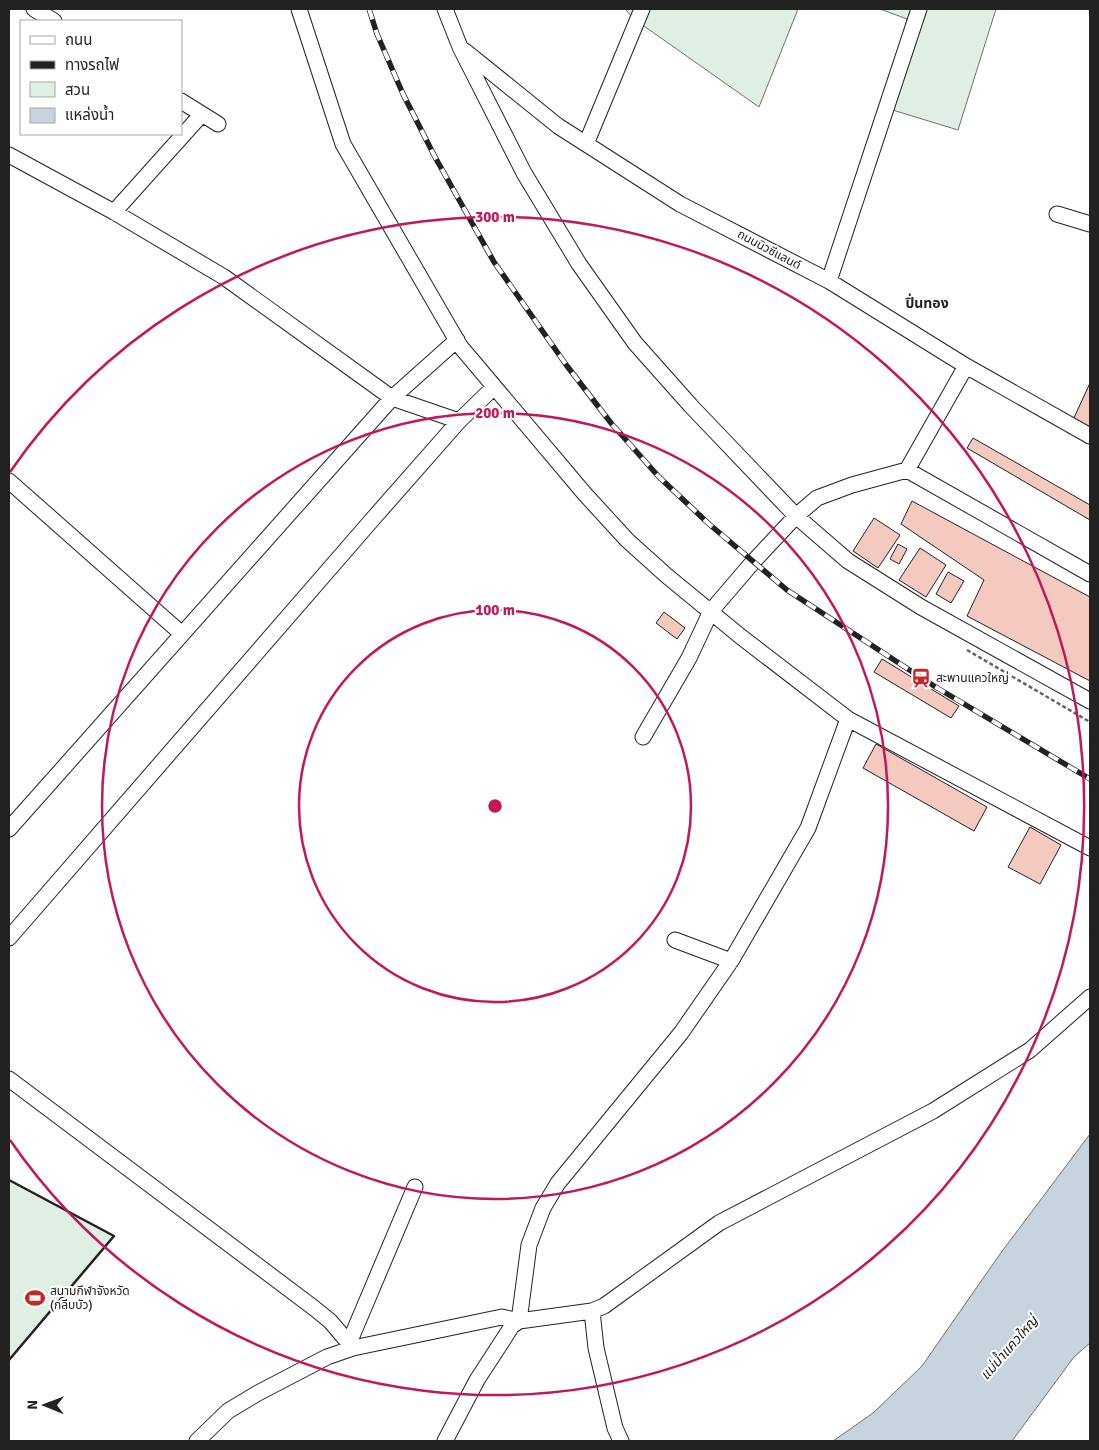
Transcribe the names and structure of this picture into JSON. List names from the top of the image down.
{
  "streets": {
    "street": ["ถนนนิวซีแลนด์"]
  },
  "districts": ["ปิ่นทอง"],
  "water": ["แม่น้ำแควใหญ่"],
  "places": {
    "station": ["สะพานแควใหญ่"],
    "sports": ["สนามกีฬาจังหวัด (กลีบบัว)"]
  },
  "legend": [
    "ถนน",
    "ทางรถไฟ",
    "สวน",
    "แหล่งน้ำ"
  ],
  "north": "left",
  "rings": ["300 m", "200 m", "100 m"]
}
